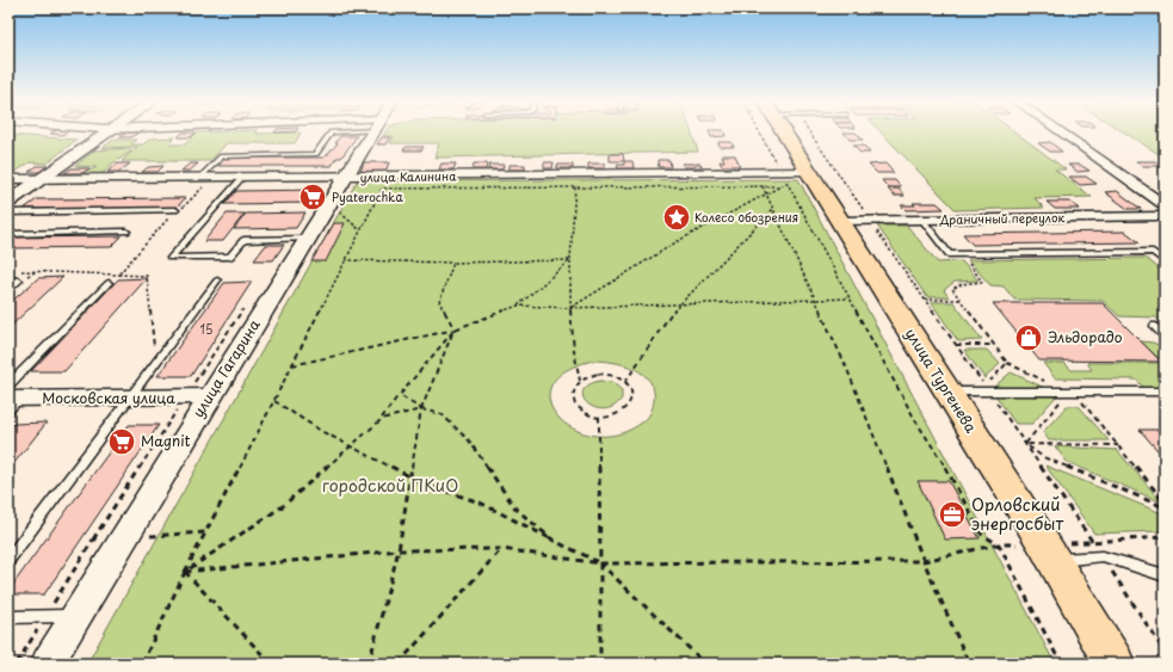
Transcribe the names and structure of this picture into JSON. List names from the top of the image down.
{
  "streets": {
    "main road": ["улица Тургенева"],
    "street": [
      "улица Калинина",
      "Драничный переулок",
      "улица Гагарина",
      "Московская улица"
    ]
  },
  "crossings": [
    ["улица Калинина", "улица Гагарина"],
    ["улица Калинина", "улица Тургенева"],
    ["Драничный переулок", "улица Тургенева"],
    ["улица Гагарина", "Московская улица"]
  ],
  "parks": ["городской ПКиО"],
  "places": {
    "supermarket": ["Pyaterochka", "Magnit"],
    "place": ["Колесо обозрения"],
    "shop": ["Эльдорадо"],
    "office": ["Орловский энергосбыт"]
  },
  "house_numbers": ["15"]
}
